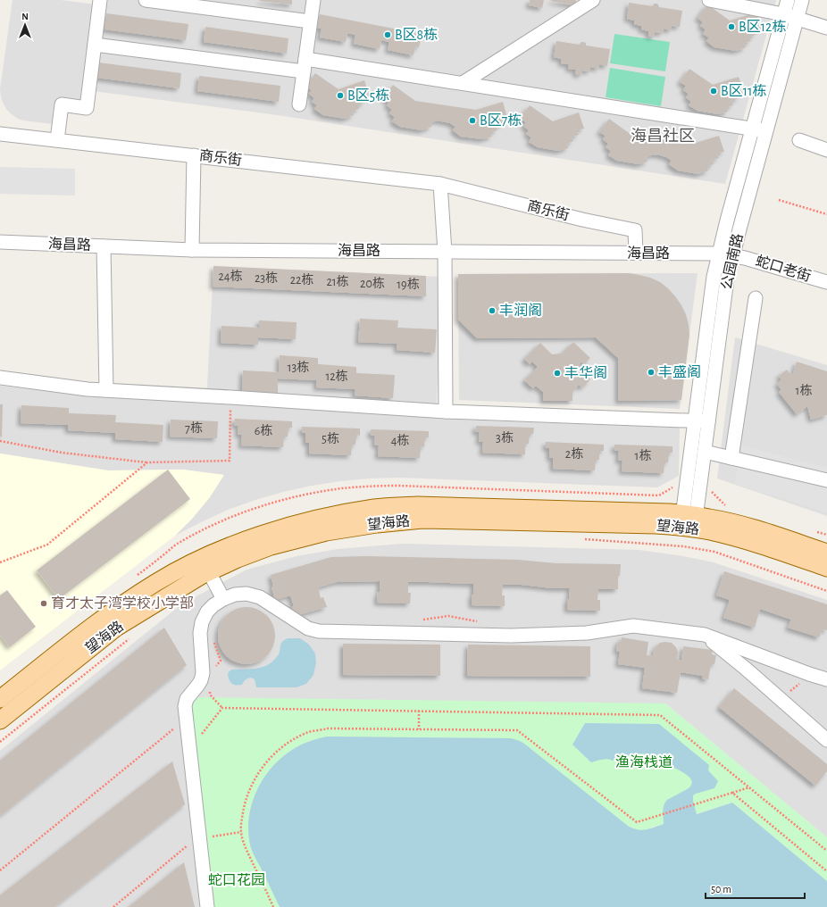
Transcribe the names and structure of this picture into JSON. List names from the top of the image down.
{
  "streets": {
    "main road": ["望海路"],
    "street": [
      "商乐街",
      "海昌路",
      "公园南路",
      "蛇口老街"
    ]
  },
  "crossings": [
    ["商乐街", "海昌路"],
    ["海昌路", "公园南路"],
    ["海昌路", "蛇口老街"],
    ["公园南路", "蛇口老街"],
    ["公园南路", "望海路"]
  ],
  "districts": ["海昌社区"],
  "parks": ["渔海栈道", "蛇口花园"],
  "places": [
    "B区12栋",
    "B区8栋",
    "B区11栋",
    "B区5栋",
    "B区7栋",
    "丰润阁",
    "丰盛阁",
    "丰华阁",
    "育才太子湾学校小学部"
  ],
  "house_numbers": [
    "24栋",
    "23栋",
    "22栋",
    "21栋",
    "20栋",
    "19栋",
    "13栋",
    "12栋",
    "1栋",
    "7栋",
    "6栋",
    "3栋",
    "5栋",
    "4栋",
    "2栋",
    "1栋"
  ],
  "scale_bar": "50 m",
  "north": "top"
}
